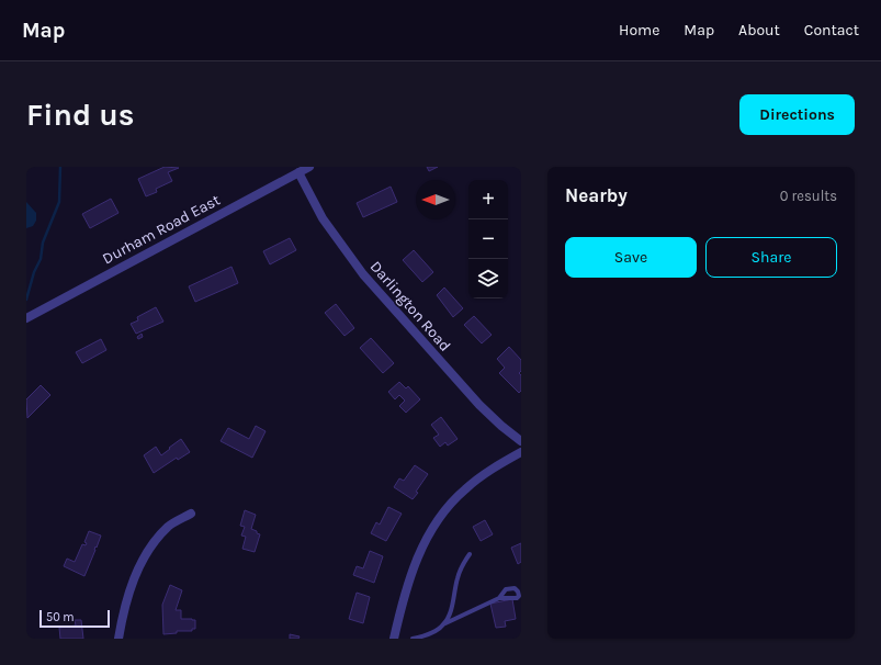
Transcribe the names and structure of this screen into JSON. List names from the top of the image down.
{
  "streets": {
    "street": ["Durham Road East", "Darlington Road"]
  },
  "crossings": [
    ["Durham Road East", "Darlington Road"]
  ],
  "scale_bar": "50 m",
  "north": "left",
  "page": {
    "header": "Map",
    "nav": [
      "Home",
      "Map",
      "About",
      "Contact"
    ],
    "buttons": [
      "Directions",
      ["Save", "Share"]
    ],
    "title": "Find us",
    "heading": ["Nearby", "0 results"],
    "map_buttons": ["+", "−"],
    "scale": "50 m"
  }
}
